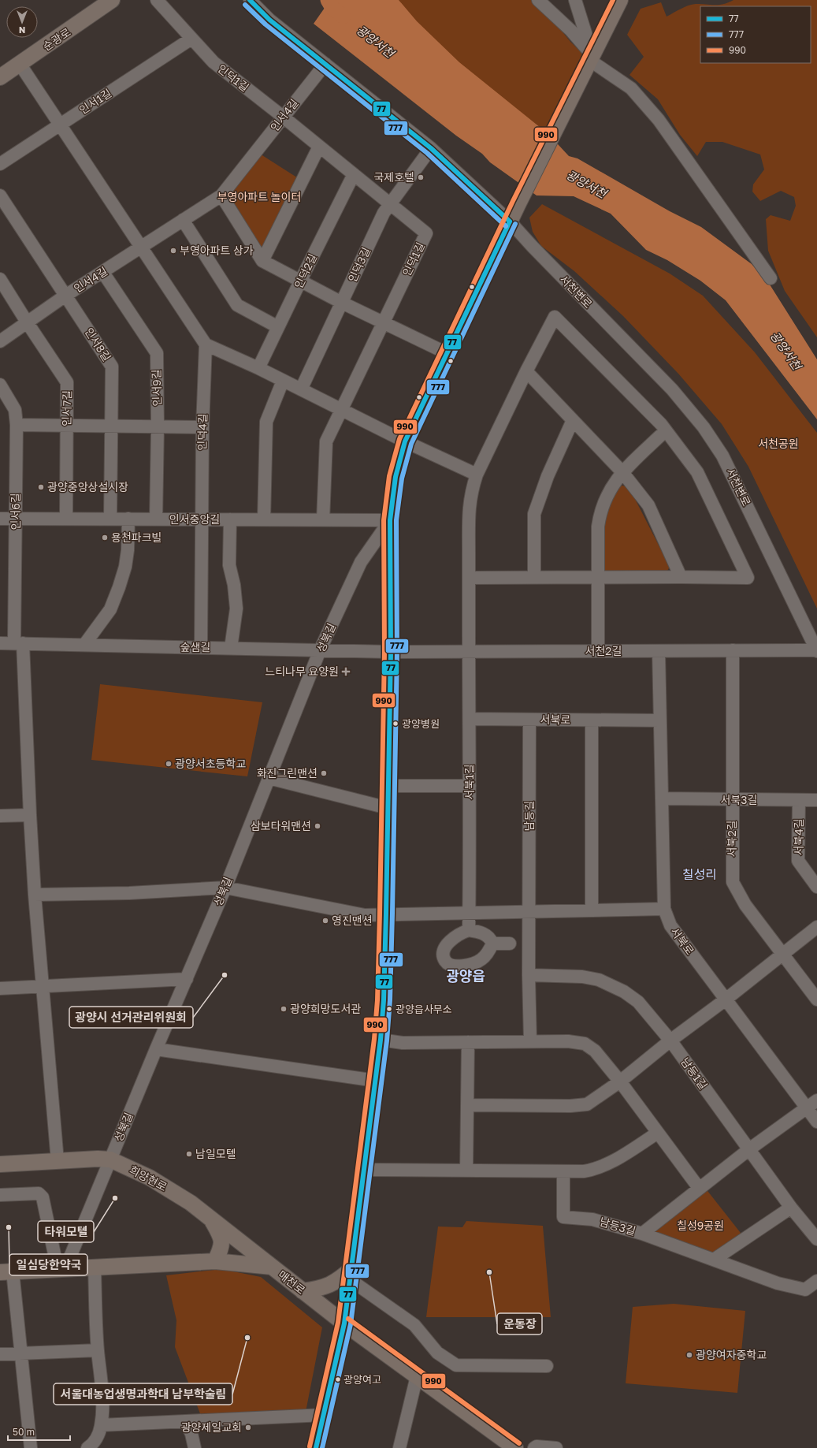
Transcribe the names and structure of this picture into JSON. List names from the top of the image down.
{
  "streets": {
    "main road": ["순광로", "희양현로", "매천로"],
    "street": [
      "인덕1길",
      "인서1길",
      "인서4길",
      "인덕3길",
      "인덕2길",
      "서천변로",
      "인서8길",
      "인서9길",
      "인서7길",
      "인덕4길",
      "인서6길",
      "인서중앙길",
      "성북길",
      "숲샘길",
      "서천2길",
      "서북로",
      "서북1길",
      "서북3길",
      "남등길",
      "서북4길",
      "서북2길",
      "남등1길",
      "남등3길"
    ]
  },
  "crossings": [
    ["인덕1길", "인서1길"],
    ["인덕1길", "인서4길"],
    ["인덕1길", "인덕3길"],
    ["인덕1길", "인덕2길"],
    ["인서4길", "서천변로"],
    ["인서4길", "인서8길"],
    ["인서4길", "인서9길"],
    ["인서4길", "인서7길"],
    ["인덕3길", "서천변로"],
    ["서천변로", "서천2길"],
    ["인서8길", "인서중앙길"],
    ["인서9길", "인서중앙길"],
    ["인서7길", "인서중앙길"],
    ["인덕4길", "인서중앙길"],
    ["인덕4길", "숲샘길"],
    ["인서6길", "인서중앙길"],
    ["인서6길", "숲샘길"],
    ["인서6길", "희양현로"],
    ["인서중앙길", "성북길"],
    ["성북길", "숲샘길"],
    ["성북길", "희양현로"],
    ["성북길", "매천로"],
    ["숲샘길", "서천2길"],
    ["서천2길", "서북로"],
    ["서천2길", "서북1길"],
    ["서천2길", "서북2길"],
    ["서북로", "서북1길"],
    ["서북로", "서북3길"],
    ["서북로", "남등길"],
    ["서북3길", "서북4길"],
    ["서북3길", "서북2길"],
    ["남등길", "남등1길"],
    ["희양현로", "매천로"]
  ],
  "districts": ["칠성리", "광양읍"],
  "water": ["광양서천"],
  "parks": ["부영아파트 놀이터", "서천공원", "칠성9공원"],
  "places": {
    "other": [
      "국제호텔",
      "부영아파트 상가",
      "광양중앙상설시장",
      "용천파크빌",
      "광양병원",
      "광양서초등학교",
      "화진그린맨션",
      "삼보타워맨션",
      "영진맨션",
      "광양시 선거관리위원회",
      "광양희망도서관",
      "광양읍사무소",
      "남일모텔",
      "타워모텔",
      "일심당한약국",
      "운동장",
      "서울대농업생명과학대 남부학술림",
      "광양여자중학교",
      "광양여고",
      "광양제일교회"
    ],
    "health": ["느티나무 요양원"]
  },
  "lines": ["transit line 77", "transit line 990", "transit line 777"],
  "legend": ["77", "777", "990"],
  "scale_bar": "50 m",
  "north": "bottom"
}
